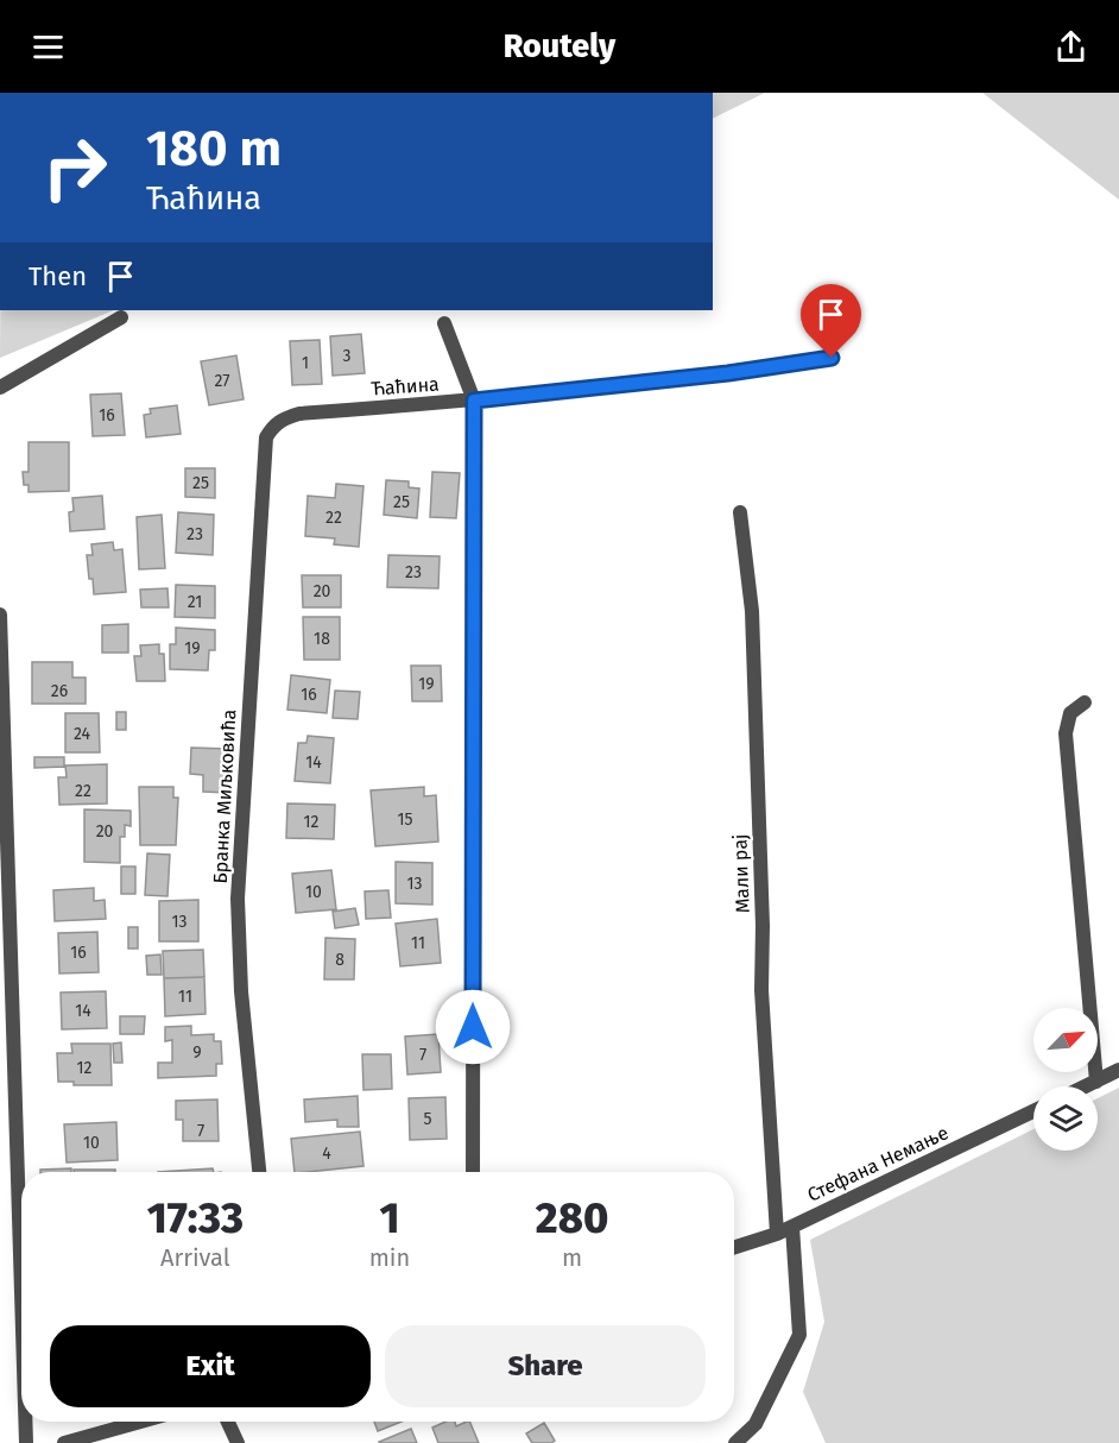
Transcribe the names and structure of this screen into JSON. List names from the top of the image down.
{
  "streets": {
    "street": [
      "Ћаћина",
      "Бранка Миљковића",
      "Мали рај",
      "Стефана Немање"
    ]
  },
  "crossings": [
    ["Ћаћина", "Бранка Миљковића"],
    ["Мали рај", "Стефана Немање"]
  ],
  "house_numbers": [
    "3",
    "1",
    "27",
    "16",
    "25",
    "25",
    "22",
    "23",
    "23",
    "20",
    "21",
    "18",
    "19",
    "19",
    "26",
    "16",
    "24",
    "14",
    "22",
    "15",
    "12",
    "20",
    "13",
    "10",
    "13",
    "11",
    "16",
    "8",
    "11",
    "14",
    "9",
    "7",
    "12",
    "5",
    "7",
    "10",
    "4"
  ],
  "north": "top right",
  "page": {
    "header": "Routely",
    "turn": ["180 m", "Ћаћина"],
    "then": "Then",
    "eta": [
      "17:33",
      "Arrival",
      "1",
      "min",
      "280",
      "m"
    ],
    "buttons": ["Exit", "Share"]
  }
}
